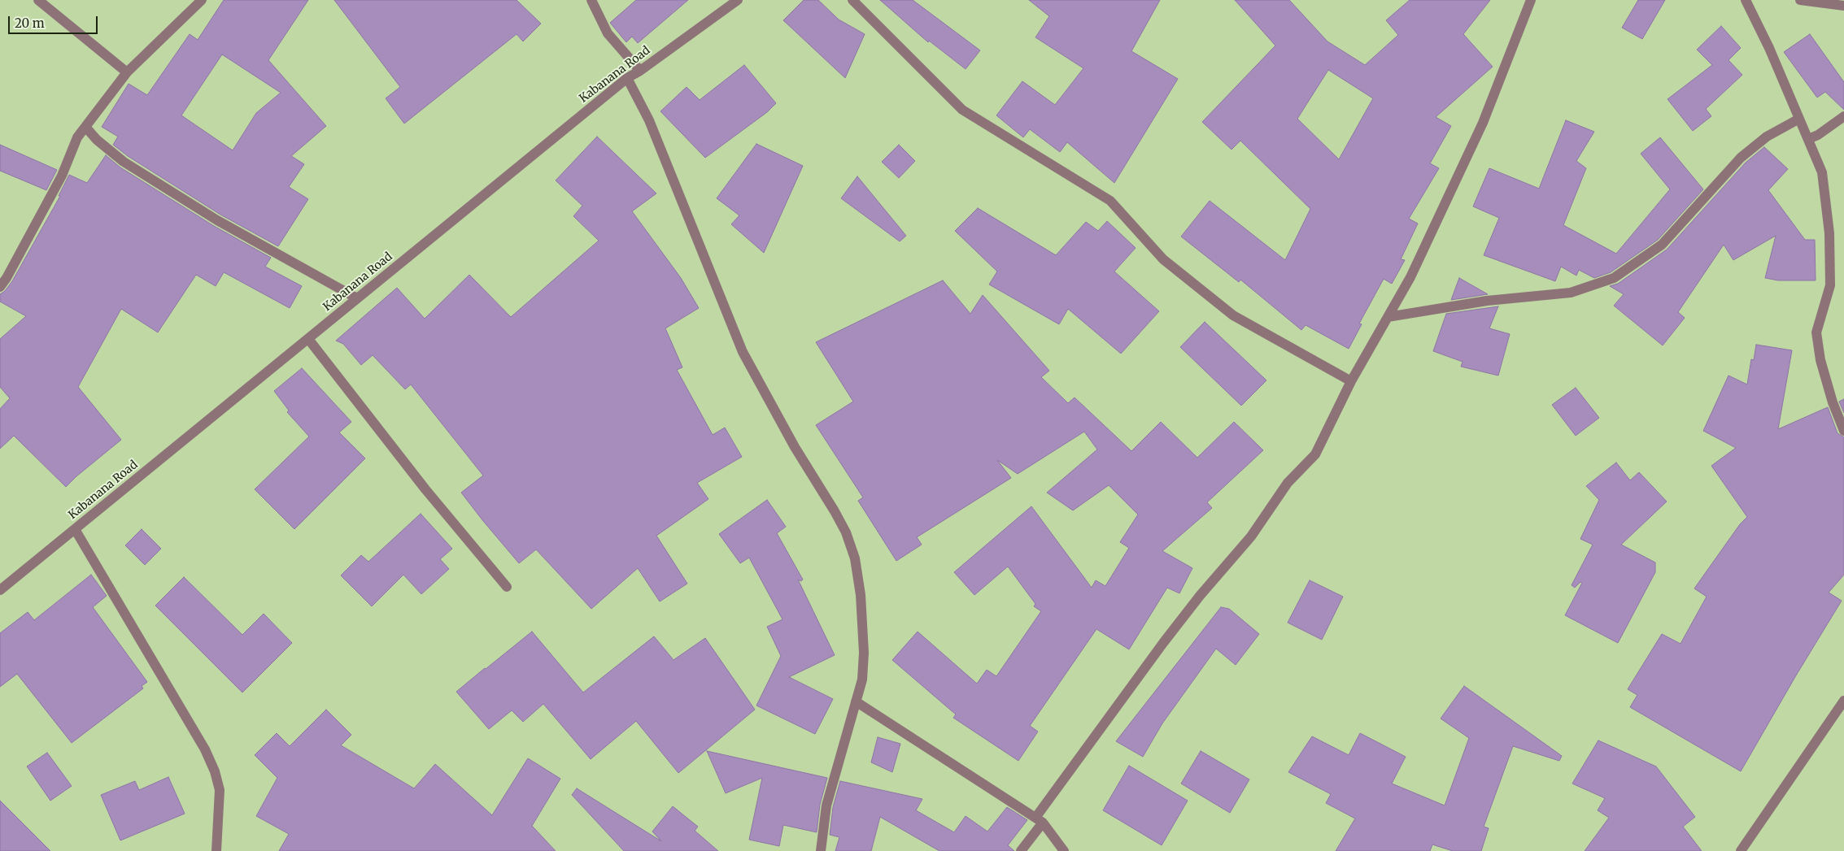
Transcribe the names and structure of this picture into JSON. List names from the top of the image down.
{
  "streets": {
    "street": ["Kabanana Road"]
  },
  "scale_bar": "20 m"
}
